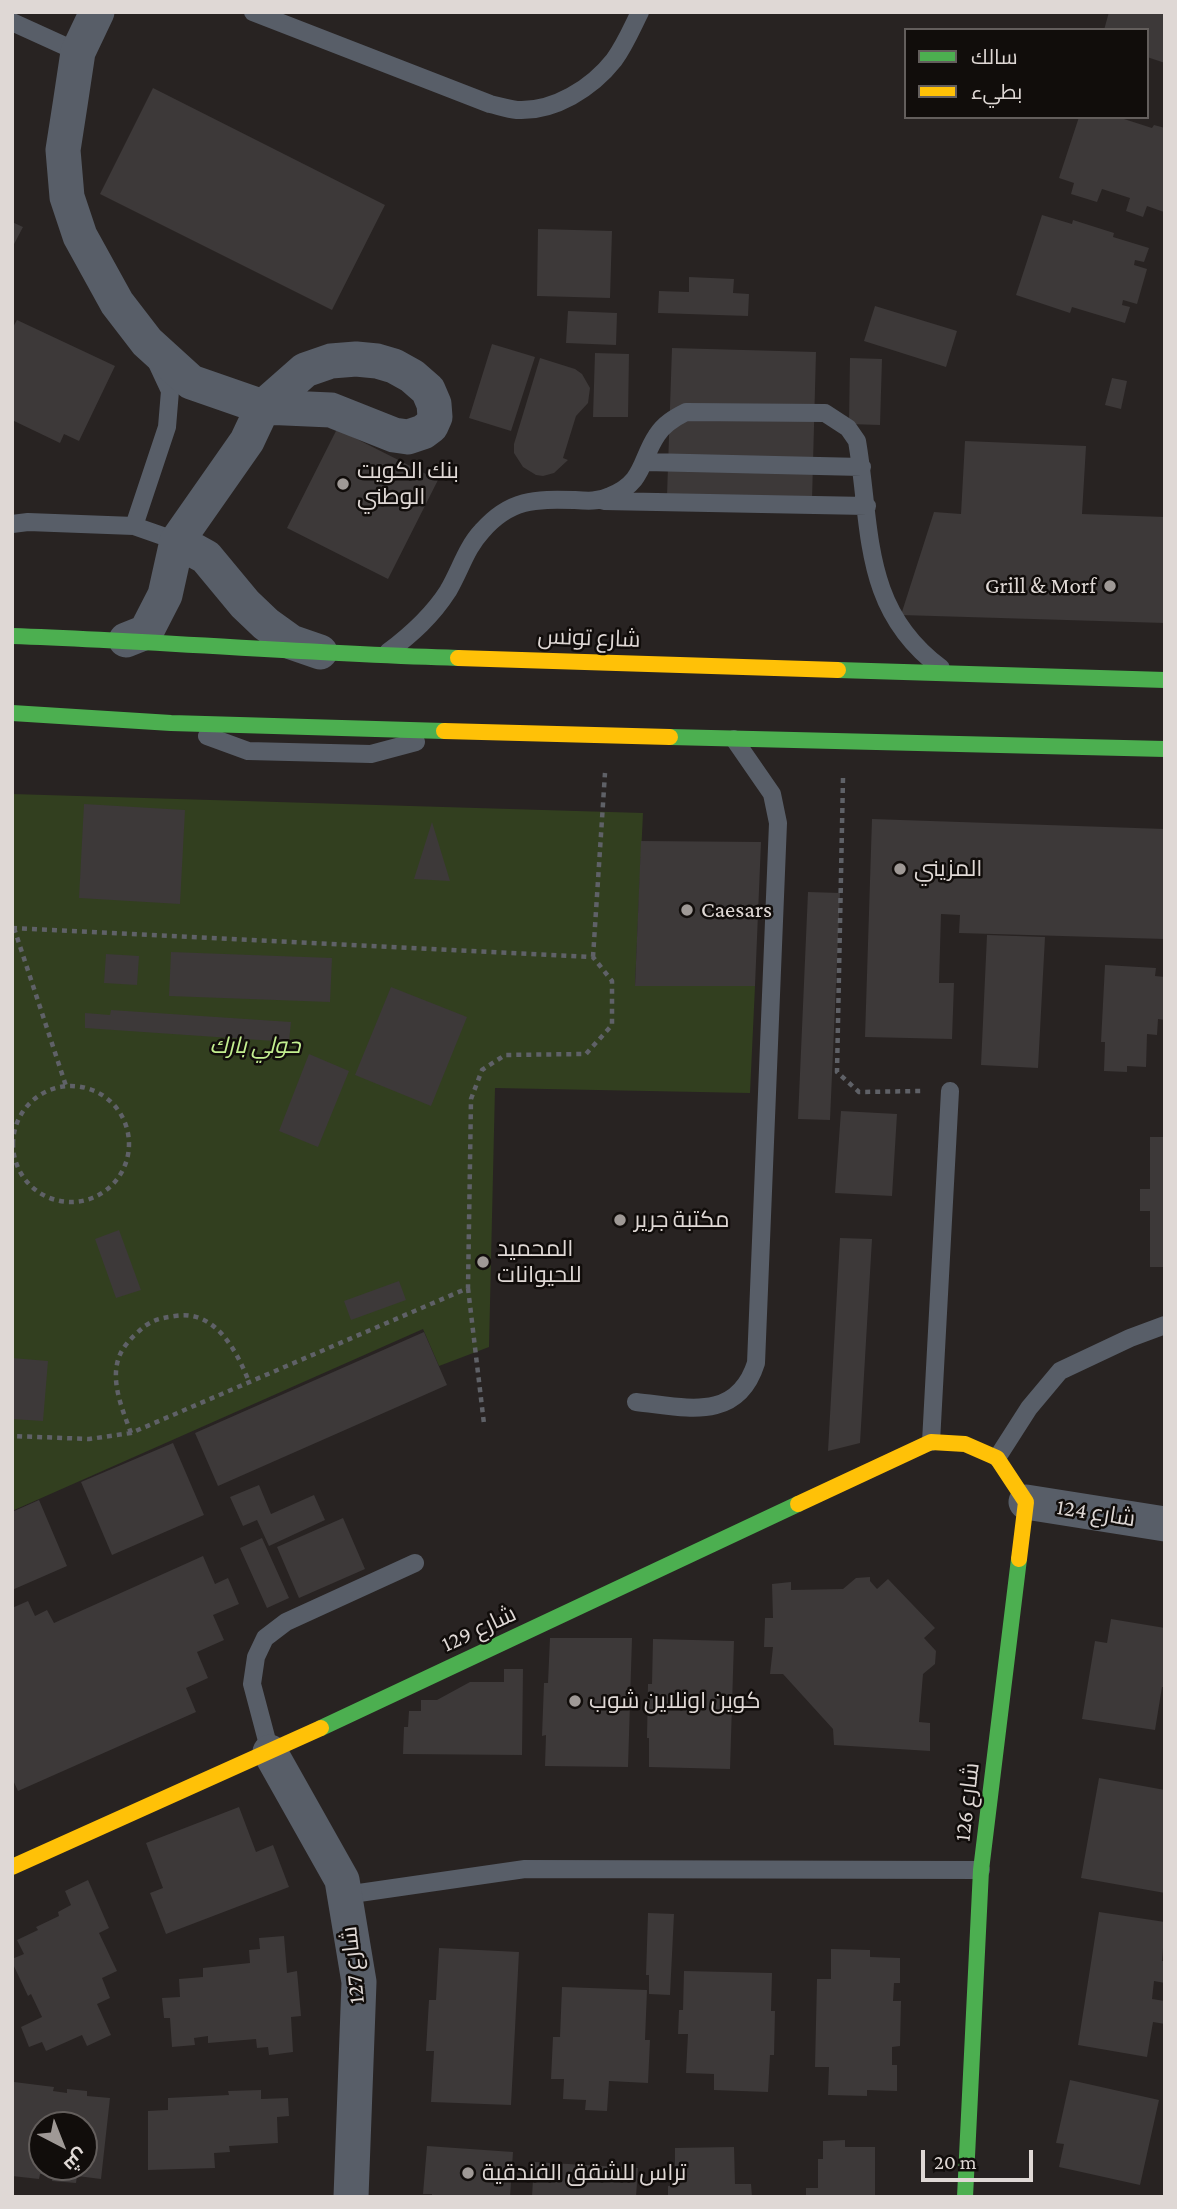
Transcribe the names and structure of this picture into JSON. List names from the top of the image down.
{
  "streets": {
    "main road": ["شارع تونس", "شارع 129", "شارع 126"],
    "street": ["شارع 124", "شارع 127"]
  },
  "crossings": [
    ["شارع 124", "شارع 126"],
    ["شارع 129", "شارع 127"]
  ],
  "parks": ["حولي بارك"],
  "places": [
    "بنك الكويت الوطني",
    "Grill & Morf",
    "المزيني",
    "Caesars",
    "مكتبة جرير",
    "المحميد للحيوانات",
    "كوين اونلاين شوب",
    "تراس للشقق الفندقية"
  ],
  "legend": ["سالك", "بطيء"],
  "scale_bar": "20 m",
  "north": "bottom right"
}
